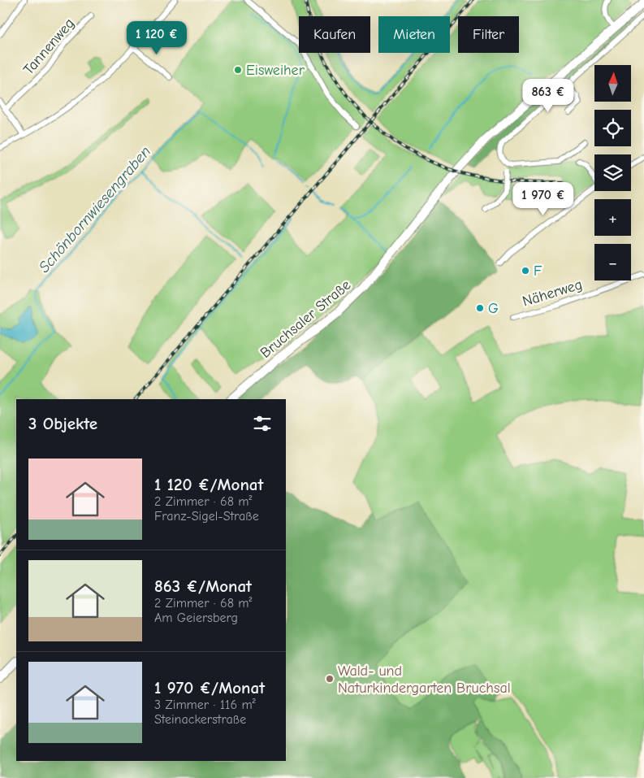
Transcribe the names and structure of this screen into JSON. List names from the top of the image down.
{
  "streets": {
    "main road": ["Bruchsaler Straße"],
    "street": ["Tannenweg", "Näherweg"]
  },
  "water": ["Schönbornwiesengraben"],
  "places": [
    "Eisweiher",
    "F",
    "G",
    "Wald- und Naturkindergarten Bruchsal"
  ],
  "north": "top",
  "page": {
    "chip": ["Kaufen", "Mieten", "Filter"],
    "price": ["1 120 €", "863 €", "1 970 €"],
    "map_buttons": ["+", "−"],
    "heading": "3 Objekte",
    "list": [
      {
        "name": "1 120 €/Monat",
        "note": "2 Zimmer · 68 m² · Franz-Sigel-Straße"
      },
      {
        "name": "863 €/Monat",
        "note": "2 Zimmer · 68 m² · Am Geiersberg"
      },
      {
        "name": "1 970 €/Monat",
        "note": "3 Zimmer · 116 m² · Steinackerstraße"
      }
    ]
  }
}
